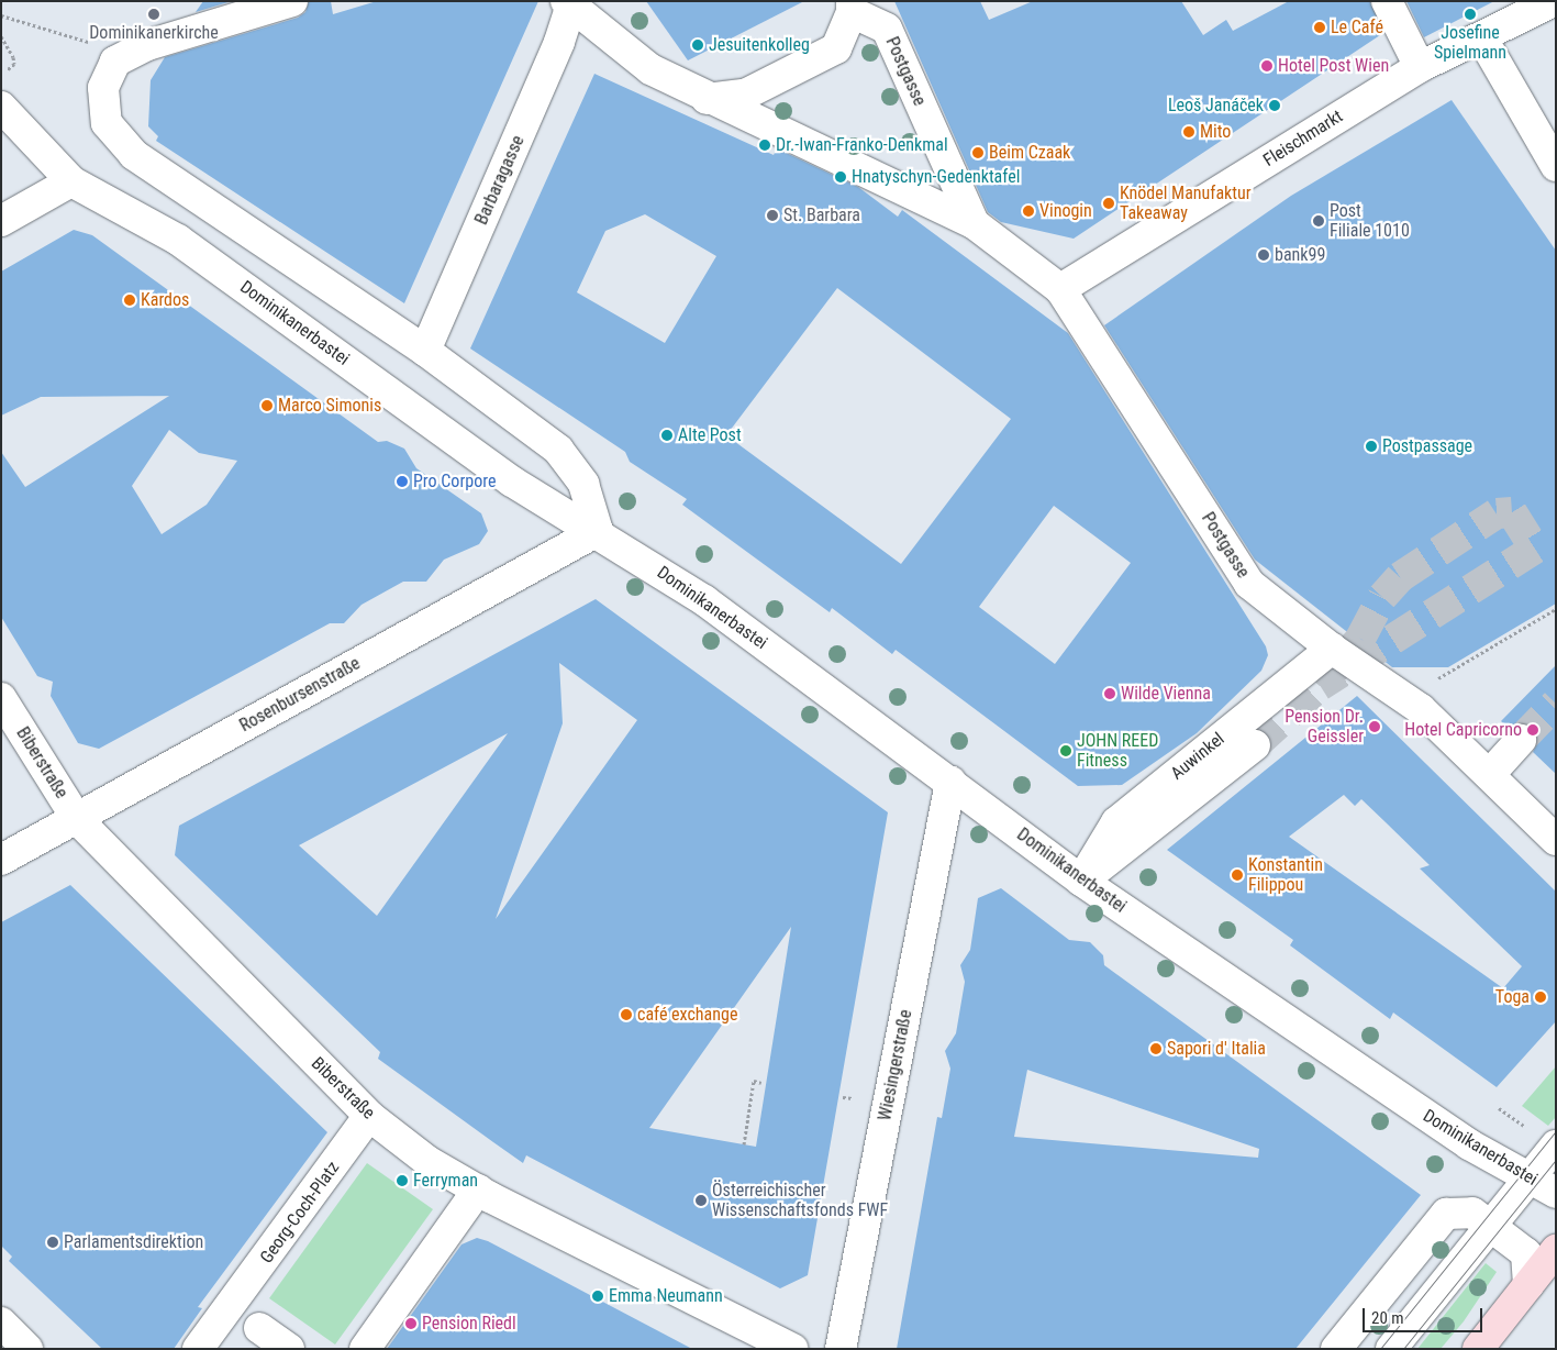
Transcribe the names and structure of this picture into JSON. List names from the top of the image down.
{
  "streets": {
    "street": [
      "Postgasse",
      "Fleischmarkt",
      "Barbaragasse",
      "Dominikanerbastei",
      "Rosenbursenstraße",
      "Auwinkel",
      "Biberstraße",
      "Wiesingerstraße",
      "Georg-Coch-Platz"
    ]
  },
  "crossings": [
    ["Postgasse", "Fleischmarkt"],
    ["Postgasse", "Barbaragasse"],
    ["Postgasse", "Auwinkel"],
    ["Dominikanerbastei", "Rosenbursenstraße"],
    ["Dominikanerbastei", "Auwinkel"],
    ["Dominikanerbastei", "Wiesingerstraße"],
    ["Rosenbursenstraße", "Biberstraße"],
    ["Biberstraße", "Georg-Coch-Platz"]
  ],
  "places": [
    "Dominikanerkirche",
    "Josefine Spielmann",
    "Le Café",
    "Jesuitenkolleg",
    "Hotel Post Wien",
    "Leoš Janáček",
    "Mito",
    "Dr.-Iwan-Franko-Denkmal",
    "Beim Czaak",
    "Hnatyschyn-Gedenktafel",
    "Knödel Manufaktur Takeaway",
    "Vinogin",
    "St. Barbara",
    "Post Filiale 1010",
    "bank99",
    "Kardos",
    "Marco Simonis",
    "Alte Post",
    "Postpassage",
    "Pro Corpore",
    "Wilde Vienna",
    "Pension Dr. Geissler",
    "Hotel Capricorno",
    "JOHN REED Fitness",
    "Konstantin Filippou",
    "Toga",
    "café exchange",
    "Sapori d' Italia",
    "Ferryman",
    "Österreichischer Wissenschaftsfonds FWF",
    "Parlamentsdirektion",
    "Emma Neumann",
    "Pension Riedl"
  ],
  "scale_bar": "20 m"
}
